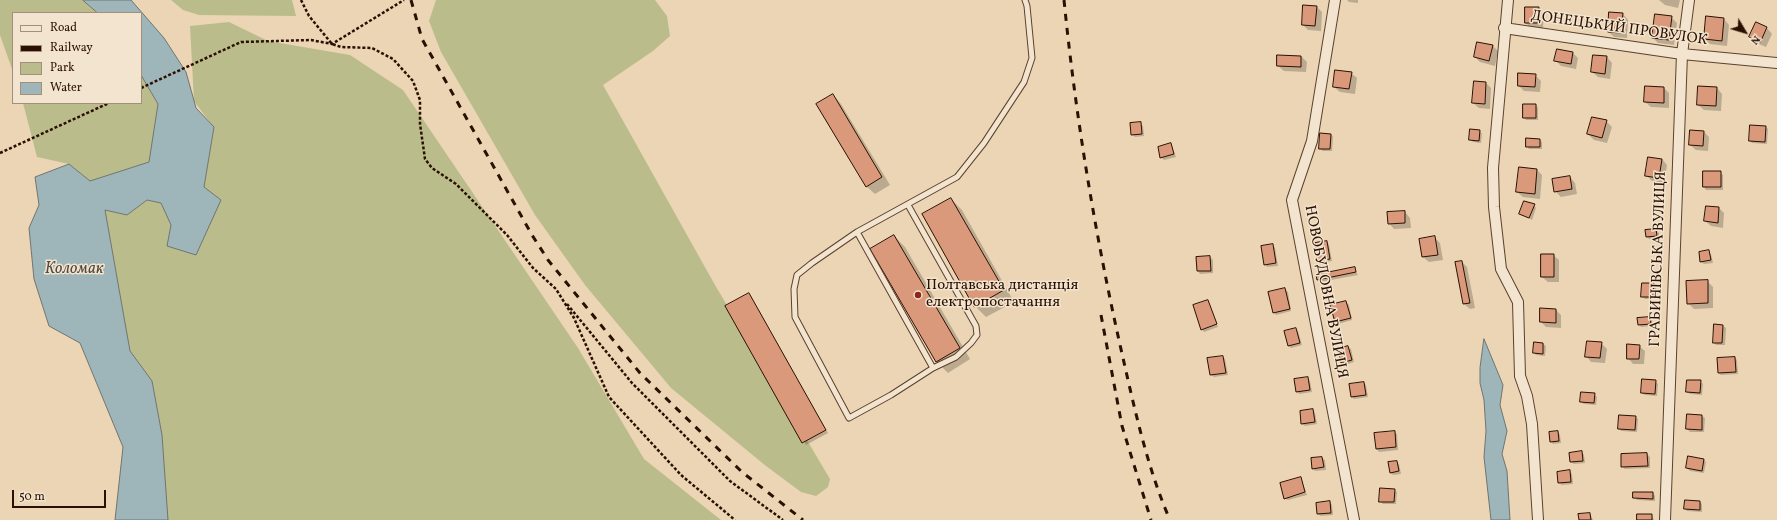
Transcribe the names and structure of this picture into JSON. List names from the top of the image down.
{
  "streets": {
    "street": ["ДОНЕЦЬКИЙ ПРОВУЛОК", "ГРАБИНІВСЬКА ВУЛИЦЯ", "НОВОБУДОВНА ВУЛИЦЯ"]
  },
  "crossings": [
    ["ДОНЕЦЬКИЙ ПРОВУЛОК", "ГРАБИНІВСЬКА ВУЛИЦЯ"]
  ],
  "water": ["Коломак"],
  "places": ["Полтавська дистанція електропостачання"],
  "legend": [
    "Road",
    "Railway",
    "Park",
    "Water"
  ],
  "scale_bar": "50 m",
  "north": "bottom right"
}
